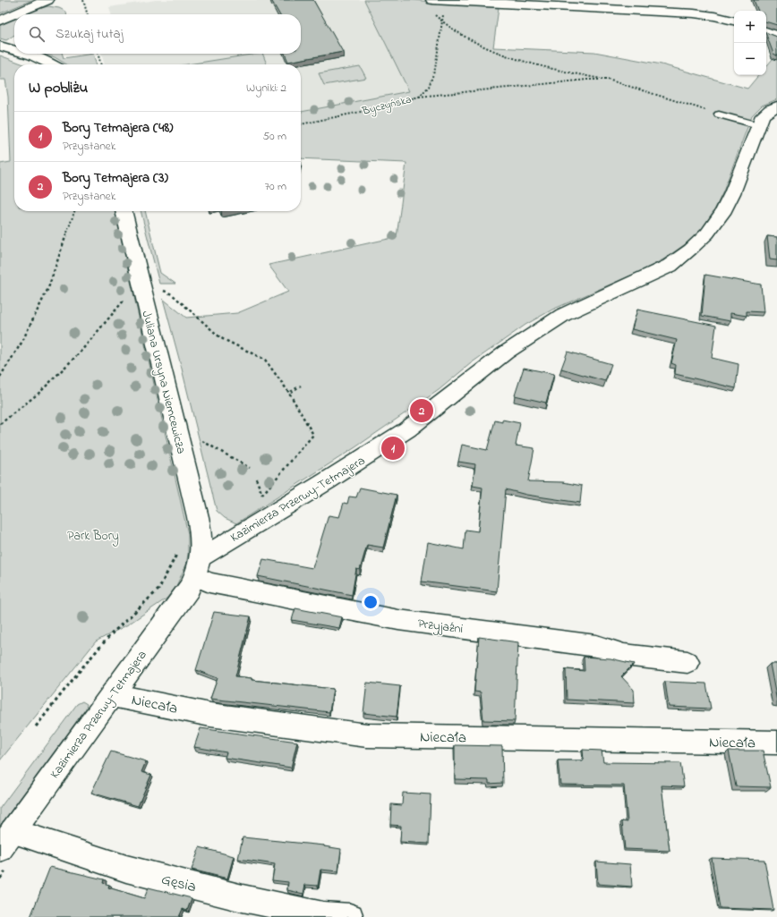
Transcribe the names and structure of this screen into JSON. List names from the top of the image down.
{
  "streets": {
    "street": [
      "Juliana Ursyna Niemcewicza",
      "Kazimierza Przerwy-Tetmajera",
      "Przyjaźni",
      "Niecała",
      "Gęsia"
    ],
    "path": ["Byczyńska"]
  },
  "crossings": [
    ["Juliana Ursyna Niemcewicza", "Kazimierza Przerwy-Tetmajera"],
    ["Juliana Ursyna Niemcewicza", "Przyjaźni"],
    ["Kazimierza Przerwy-Tetmajera", "Przyjaźni"],
    ["Kazimierza Przerwy-Tetmajera", "Niecała"],
    ["Kazimierza Przerwy-Tetmajera", "Gęsia"]
  ],
  "parks": ["Park Bory"],
  "page": {
    "map_buttons": ["+", "−"],
    "search": "Szukaj tutaj",
    "heading": ["W pobliżu", "Wyniki: 2"],
    "list": [
      {
        "mark": "1",
        "name": "Bory Tetmajera (48)",
        "note": "Przystanek",
        "value": "50 m"
      },
      {
        "mark": "2",
        "name": "Bory Tetmajera (3)",
        "note": "Przystanek",
        "value": "70 m"
      }
    ],
    "pins": ["2", "1"]
  }
}
